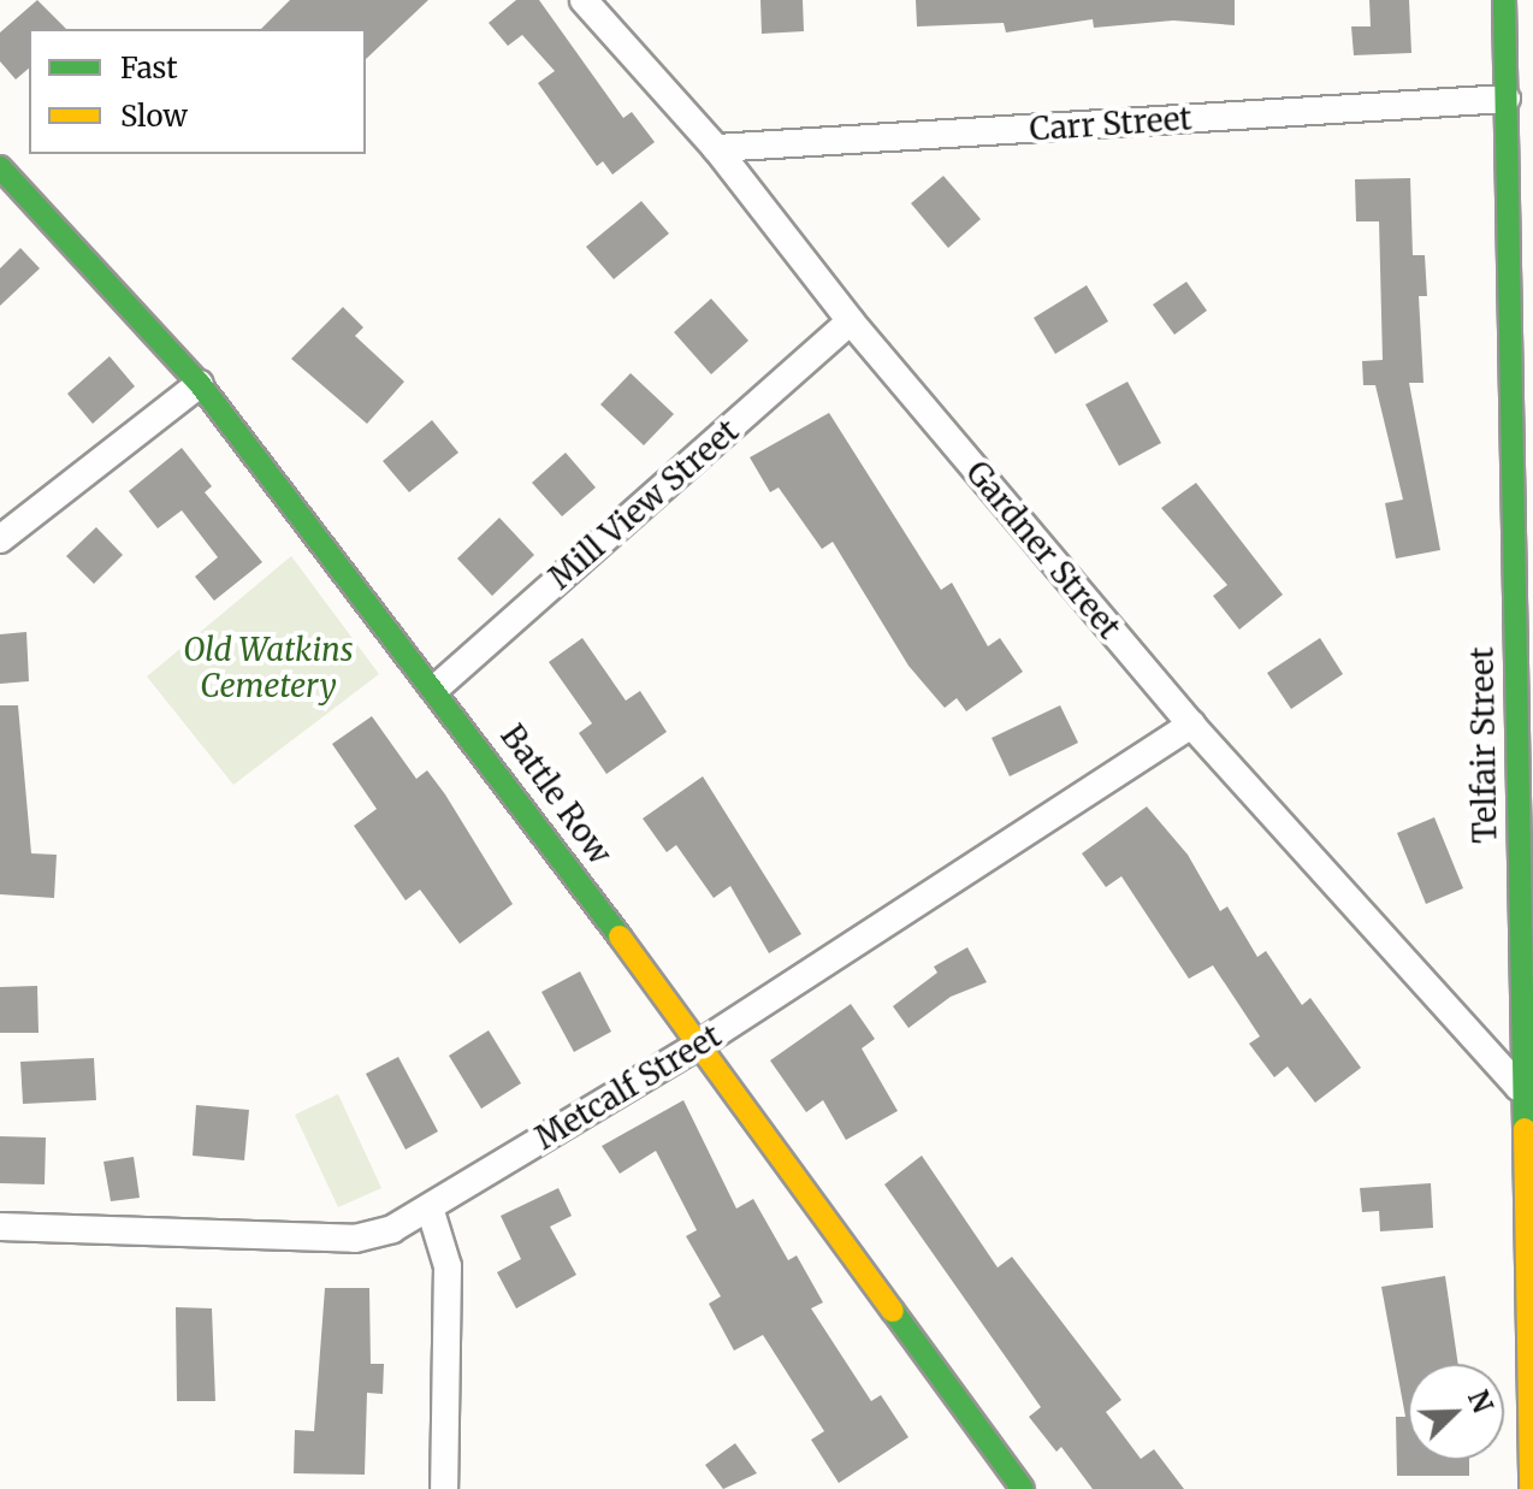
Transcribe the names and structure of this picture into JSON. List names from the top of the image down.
{
  "streets": {
    "street": [
      "Carr Street",
      "Mill View Street",
      "Gardner Street",
      "Telfair Street",
      "Battle Row",
      "Metcalf Street"
    ]
  },
  "crossings": [
    ["Carr Street", "Gardner Street"],
    ["Carr Street", "Telfair Street"],
    ["Mill View Street", "Gardner Street"],
    ["Mill View Street", "Battle Row"],
    ["Gardner Street", "Telfair Street"],
    ["Gardner Street", "Metcalf Street"],
    ["Battle Row", "Metcalf Street"]
  ],
  "parks": ["Old Watkins Cemetery"],
  "legend": ["Fast", "Slow"],
  "north": "top right"
}
